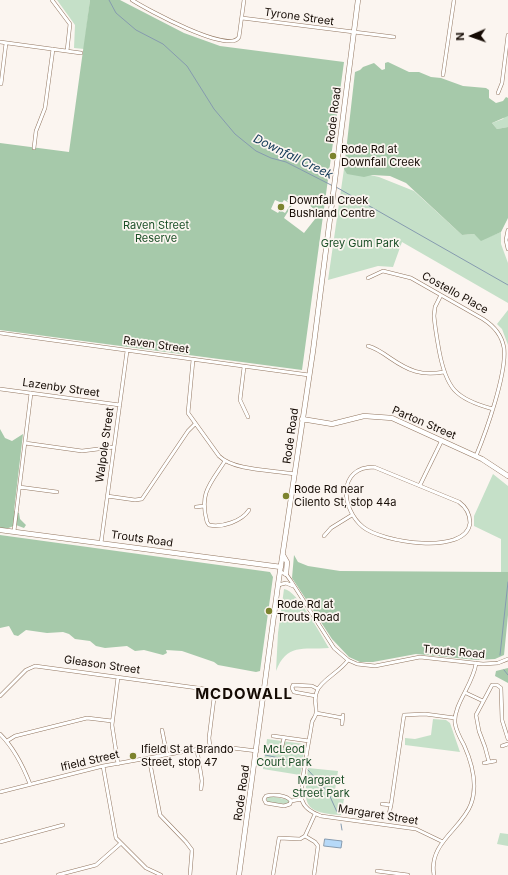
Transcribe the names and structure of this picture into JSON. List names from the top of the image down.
{
  "streets": {
    "main road": ["Rode Road", "Parton Street", "Trouts Road"],
    "street": [
      "Tyrone Street",
      "Costello Place",
      "Raven Street",
      "Lazenby Street",
      "Walpole Street",
      "Gleason Street",
      "Ifield Street",
      "Margaret Street"
    ]
  },
  "crossings": [
    ["Tyrone Street", "Rode Road"],
    ["Rode Road", "Raven Street"],
    ["Rode Road", "Parton Street"],
    ["Rode Road", "Trouts Road"],
    ["Rode Road", "Ifield Street"],
    ["Costello Place", "Parton Street"],
    ["Raven Street", "Walpole Street"],
    ["Lazenby Street", "Walpole Street"],
    ["Walpole Street", "Trouts Road"]
  ],
  "districts": ["MCDOWALL"],
  "water": ["Downfall Creek"],
  "parks": [
    "Raven Street Reserve",
    "Grey Gum Park",
    "McLeod Court Park",
    "Margaret Street Park"
  ],
  "places": [
    "Rode Rd at Downfall Creek",
    "Downfall Creek Bushland Centre",
    "Rode Rd near Cilento St, stop 44a",
    "Rode Rd at Trouts Road",
    "Ifield St at Brando Street, stop 47"
  ],
  "north": "left"
}
